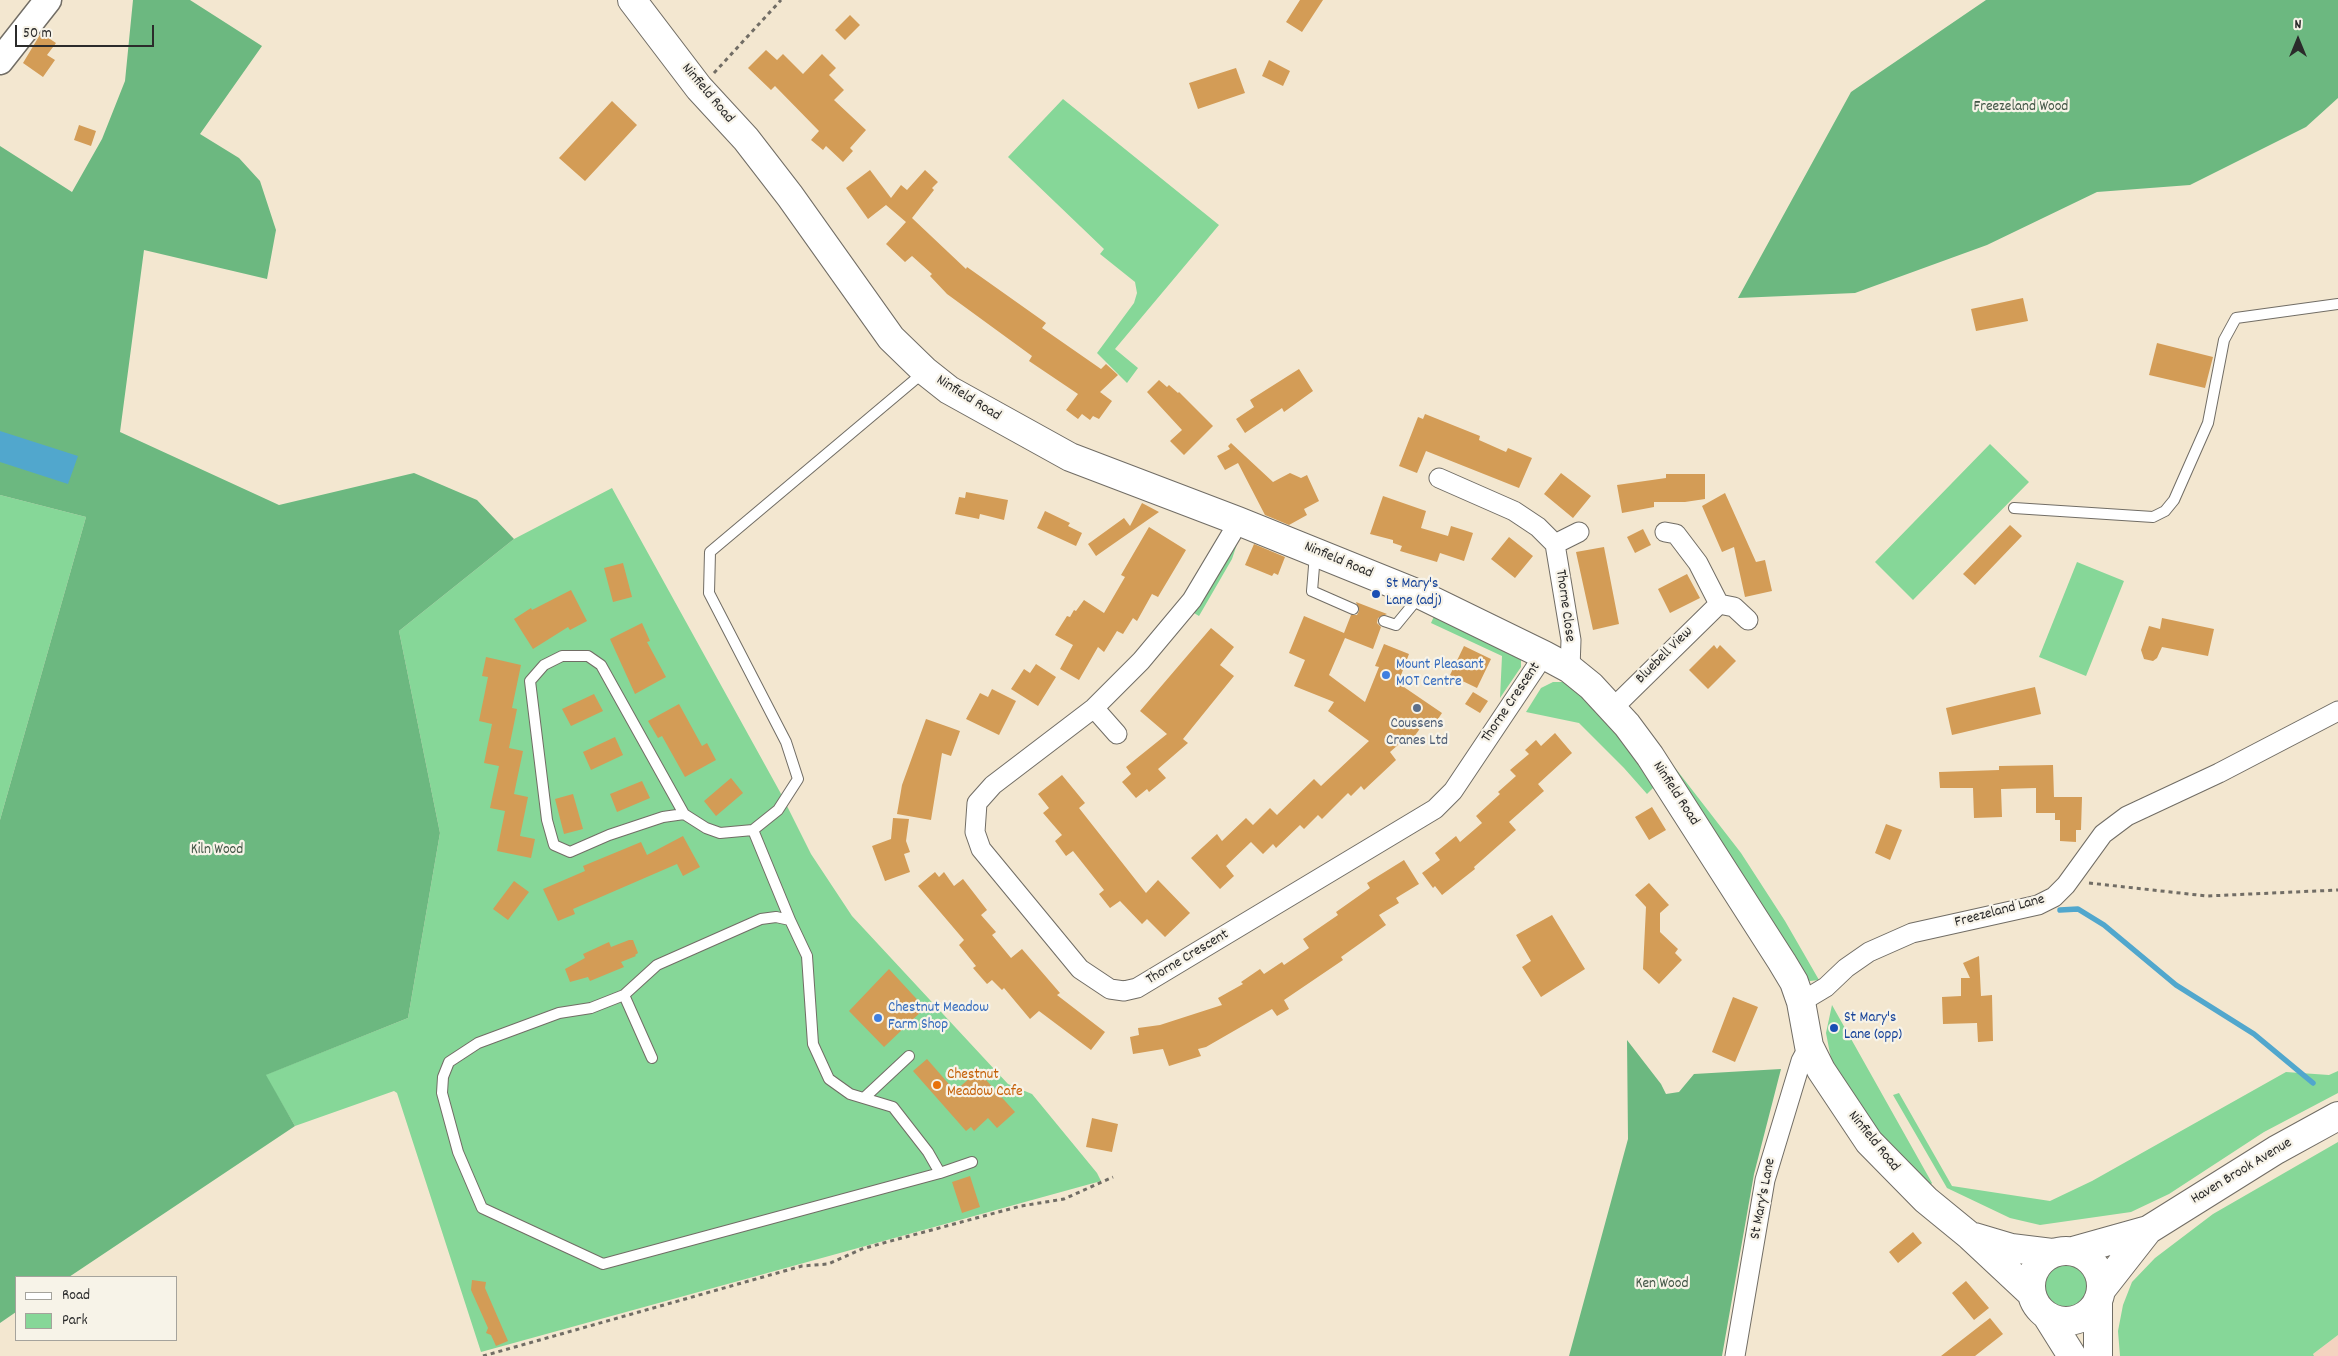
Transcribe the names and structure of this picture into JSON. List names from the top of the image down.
{
  "streets": {
    "main road": ["Ninfield Road", "Haven Brook Avenue"],
    "street": [
      "Thorne Close",
      "Bluebell View",
      "Thorne Crescent",
      "Freezeland Lane",
      "St Mary's Lane"
    ]
  },
  "crossings": [
    ["Ninfield Road", "Thorne Close"],
    ["Ninfield Road", "Bluebell View"],
    ["Ninfield Road", "Thorne Crescent"],
    ["Ninfield Road", "Freezeland Lane"],
    ["Ninfield Road", "Haven Brook Avenue"],
    ["Ninfield Road", "St Mary's Lane"]
  ],
  "parks": ["Freezeland Wood", "Kiln Wood", "Ken Wood"],
  "places": [
    "St Mary's Lane (adj)",
    "Mount Pleasant MOT Centre",
    "Coussens Cranes Ltd",
    "Chestnut Meadow Farm Shop",
    "St Mary's Lane (opp)",
    "Chestnut Meadow Cafe"
  ],
  "legend": ["Road", "Park"],
  "scale_bar": "50 m",
  "north": "top"
}
